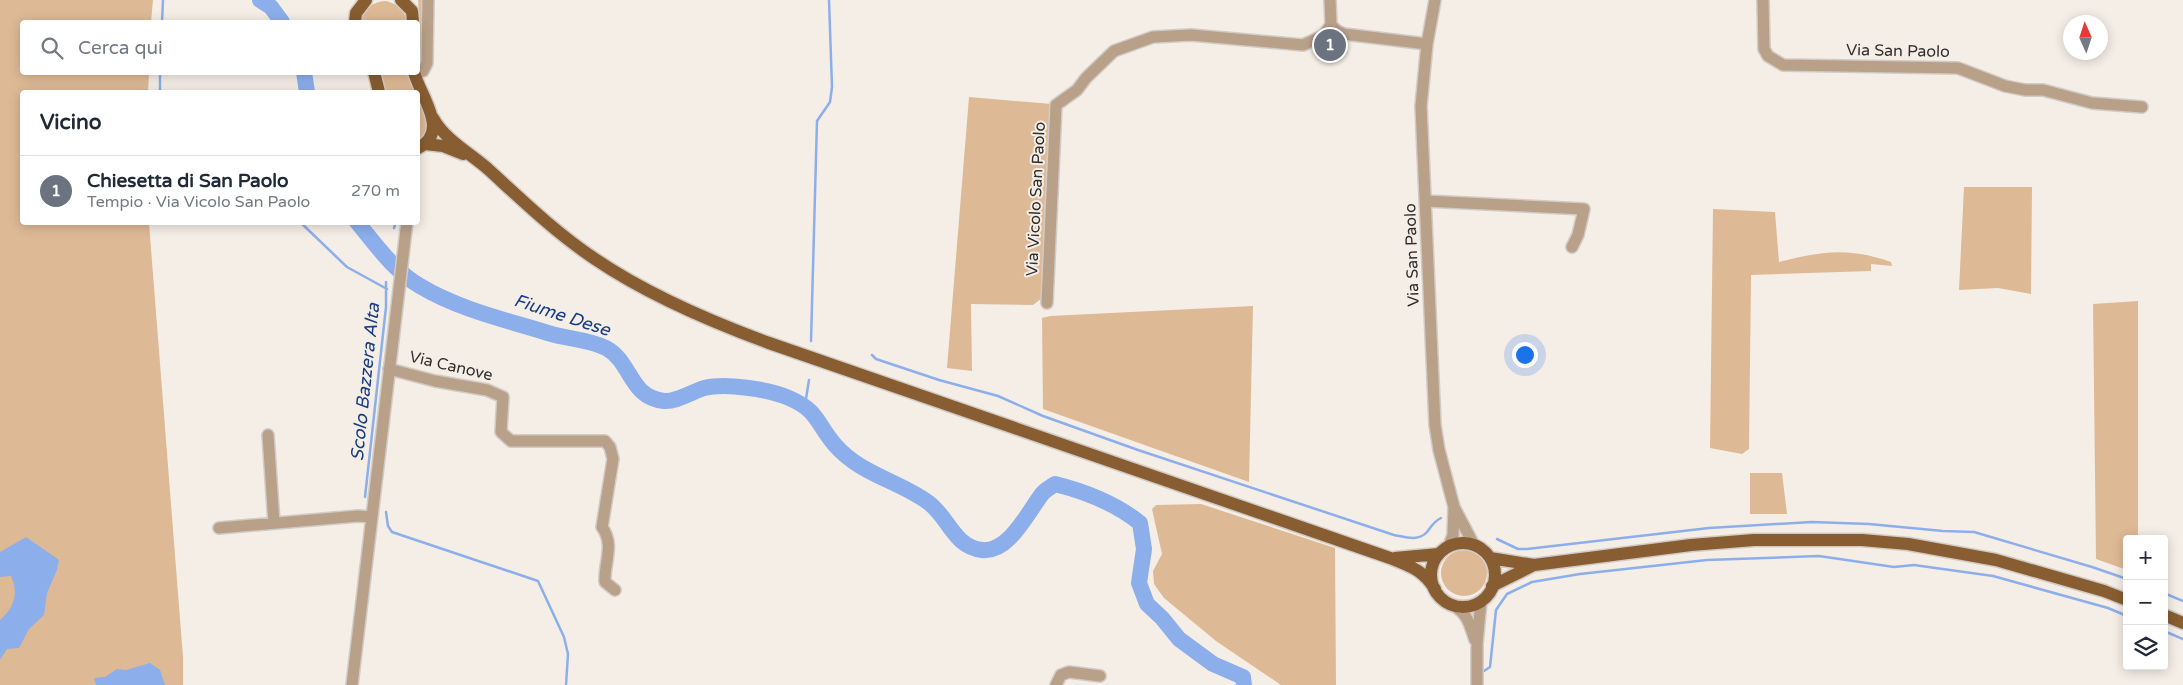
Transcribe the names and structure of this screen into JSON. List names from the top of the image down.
{
  "streets": {
    "street": ["Via San Paolo", "Via Vicolo San Paolo", "Via Canove"]
  },
  "water": ["Fiume Dese", "Scolo Bazzera Alta"],
  "north": "top",
  "page": {
    "search": "Cerca qui",
    "pins": "1",
    "heading": "Vicino",
    "list": [
      {
        "mark": "1",
        "name": "Chiesetta di San Paolo",
        "note": "Tempio · Via Vicolo San Paolo",
        "value": "270 m"
      }
    ],
    "map_buttons": ["+", "−"]
  }
}
